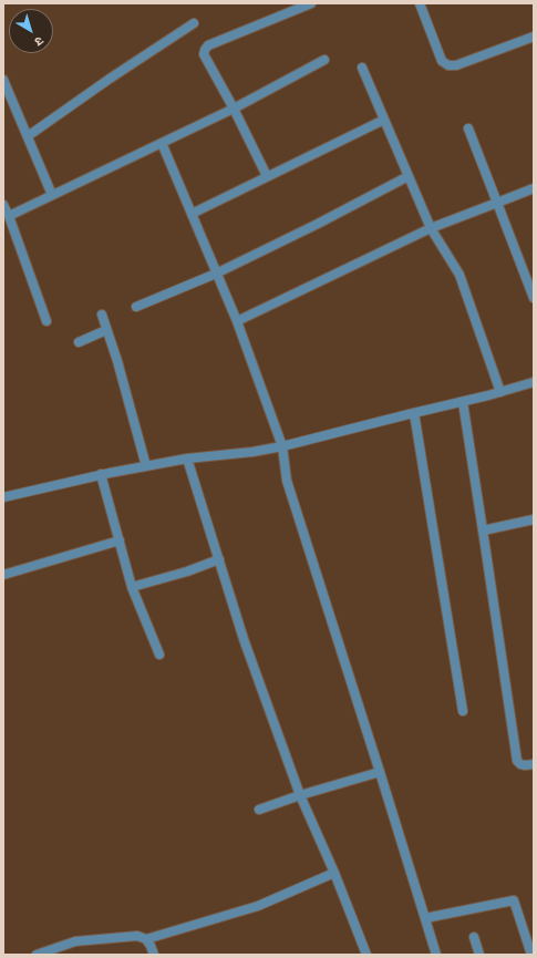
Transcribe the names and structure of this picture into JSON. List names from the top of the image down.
{
  "north": "bottom right"
}
